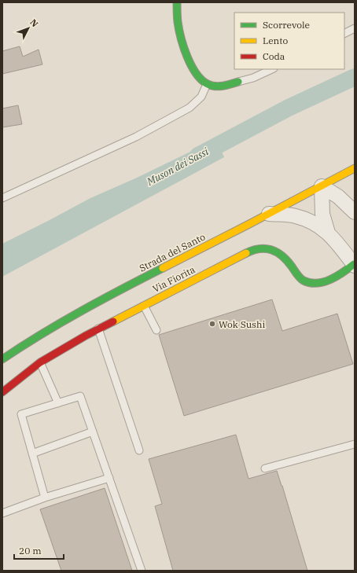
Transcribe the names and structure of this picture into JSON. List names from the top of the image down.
{
  "streets": {
    "street": ["Strada del Santo", "Via Fiorita"]
  },
  "water": ["Muson dei Sassi"],
  "places": ["Wok Sushi"],
  "legend": ["Scorrevole", "Lento", "Coda"],
  "scale_bar": "20 m",
  "north": "top right"
}
